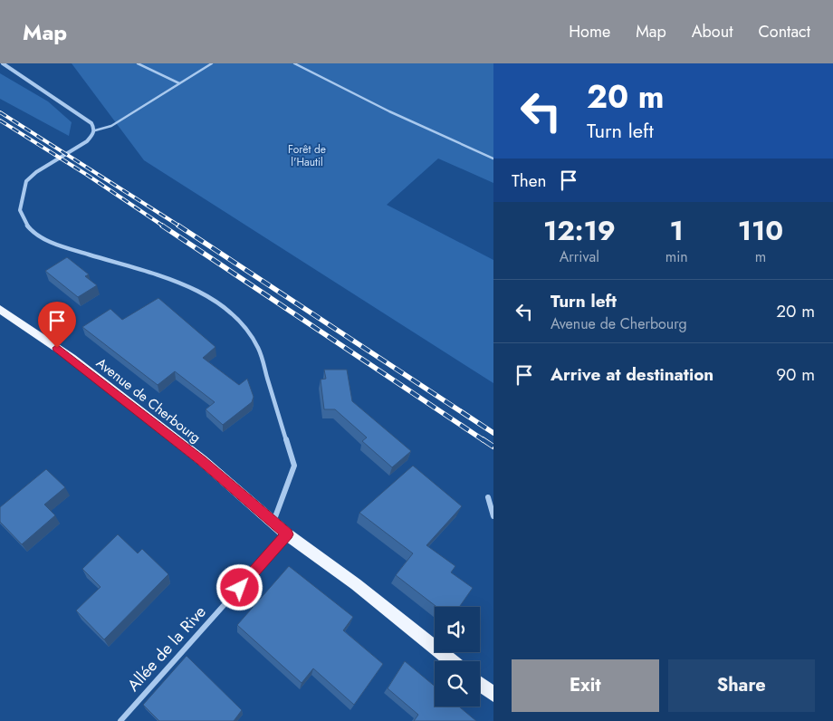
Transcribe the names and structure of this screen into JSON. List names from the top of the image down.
{
  "streets": {
    "main road": ["Avenue de Cherbourg"],
    "street": ["Allée de la Rive"]
  },
  "crossings": [
    ["Avenue de Cherbourg", "Allée de la Rive"]
  ],
  "parks": ["Forêt de l'Hautil"],
  "page": {
    "header": "Map",
    "nav": [
      "Home",
      "Map",
      "About",
      "Contact"
    ],
    "turn": ["20 m", "Turn left"],
    "then": "Then",
    "eta": [
      "12:19",
      "Arrival",
      "1",
      "min",
      "110",
      "m"
    ],
    "list": [
      {
        "name": "Turn left",
        "note": "Avenue de Cherbourg",
        "value": "20 m"
      },
      {
        "name": "Arrive at destination",
        "value": "90 m"
      }
    ],
    "buttons": ["Exit", "Share"]
  }
}
